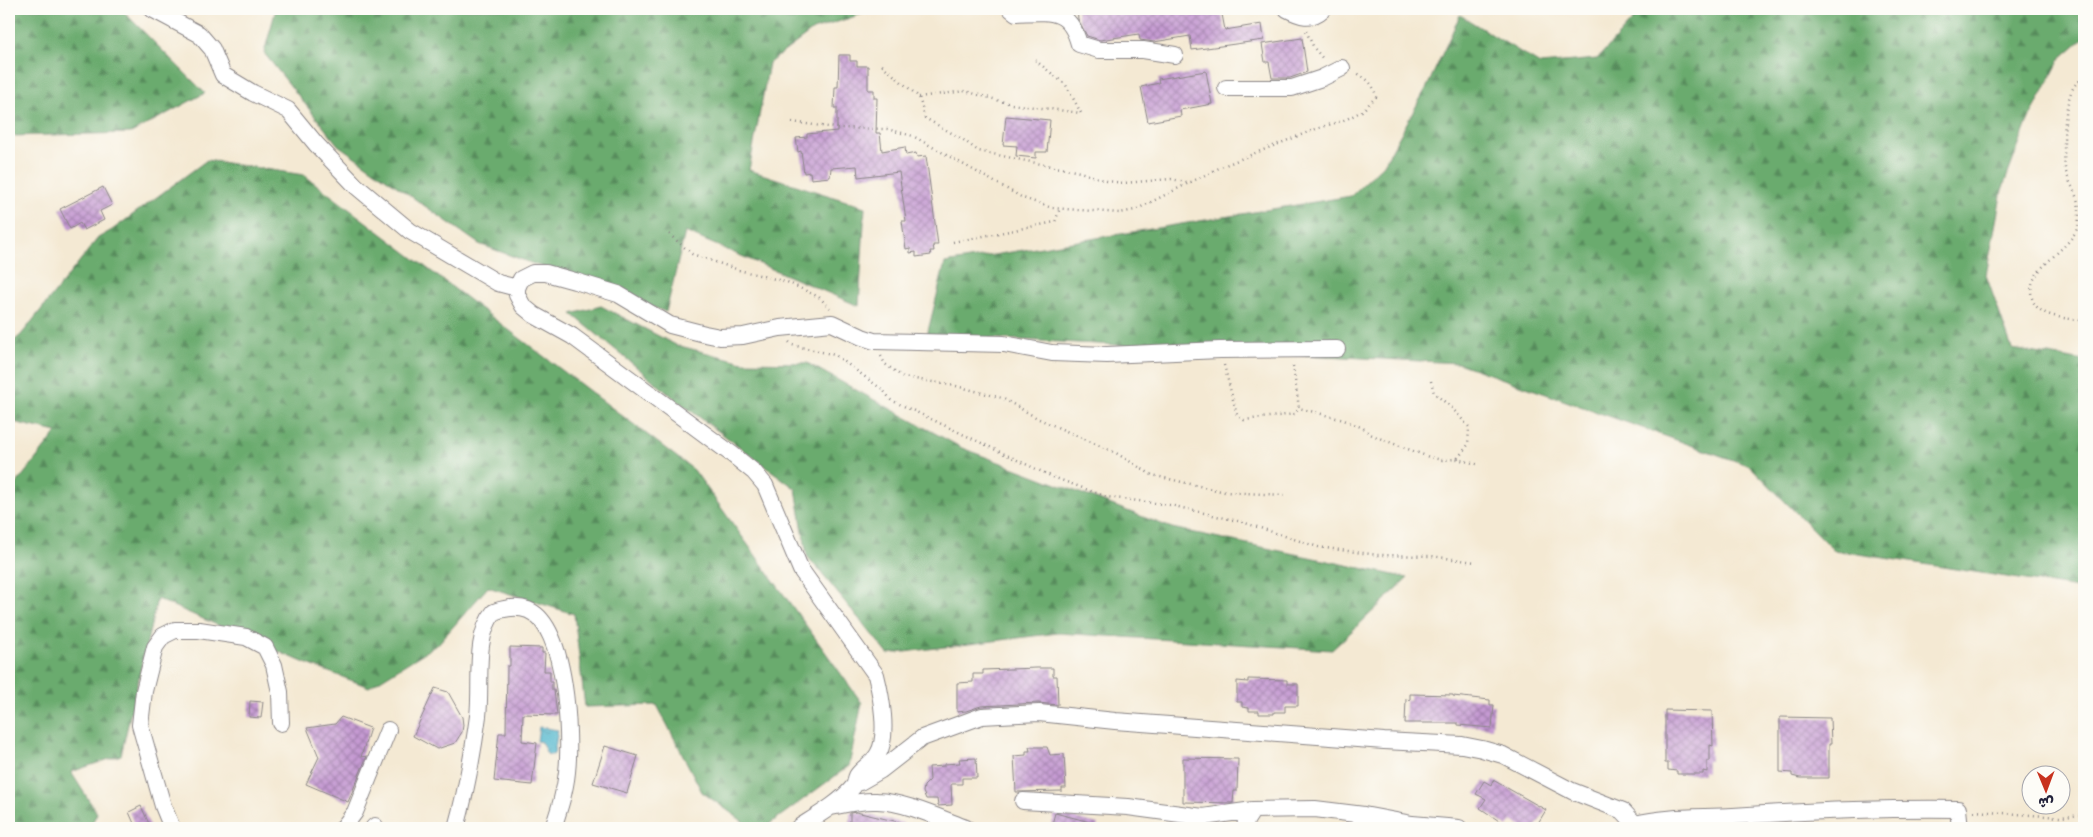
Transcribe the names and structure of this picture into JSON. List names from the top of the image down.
{
  "north": "bottom"
}
